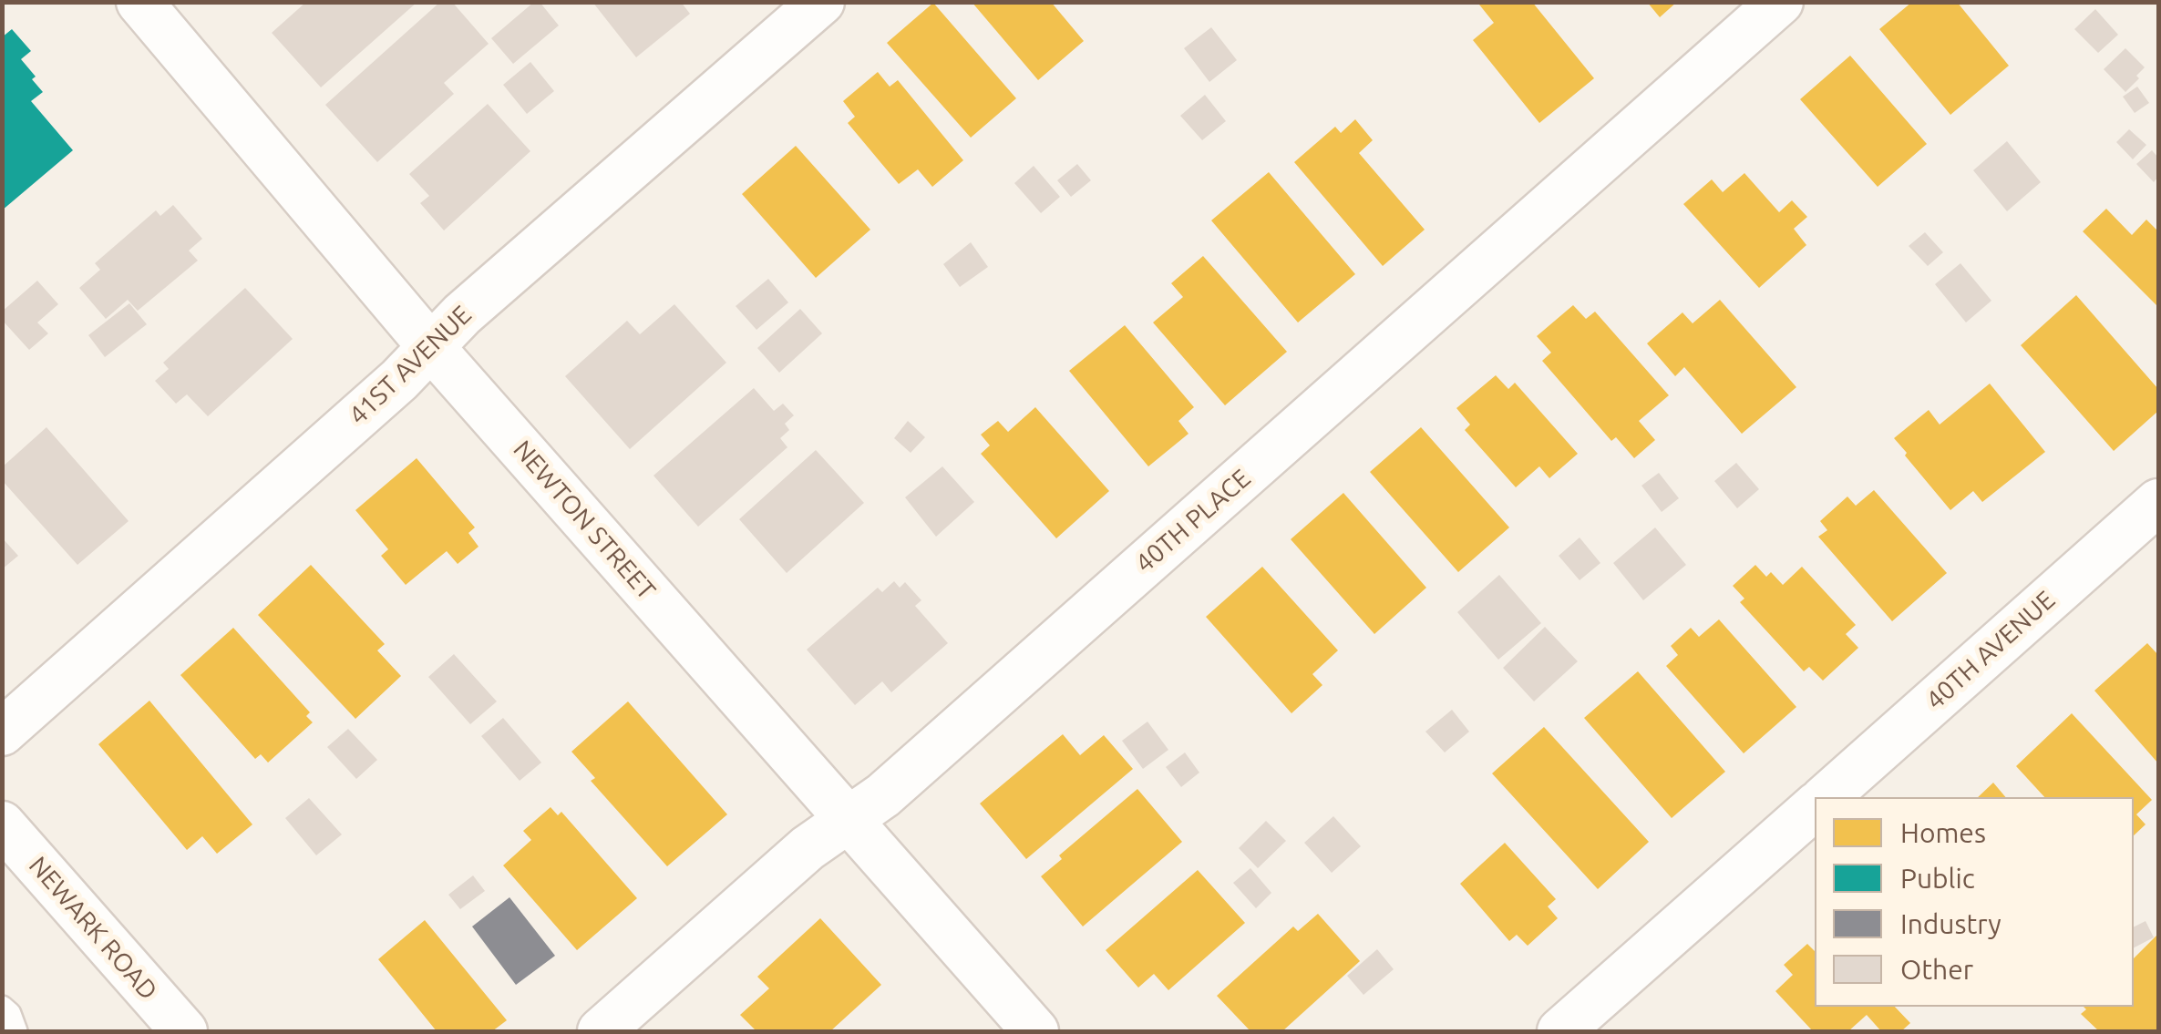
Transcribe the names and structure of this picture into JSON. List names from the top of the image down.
{
  "streets": {
    "street": [
      "41ST AVENUE",
      "NEWTON STREET",
      "40TH PLACE",
      "40TH AVENUE",
      "NEWARK ROAD"
    ]
  },
  "crossings": [
    ["41ST AVENUE", "NEWTON STREET"],
    ["NEWTON STREET", "40TH PLACE"]
  ],
  "legend": [
    "Homes",
    "Public",
    "Industry",
    "Other"
  ]
}
